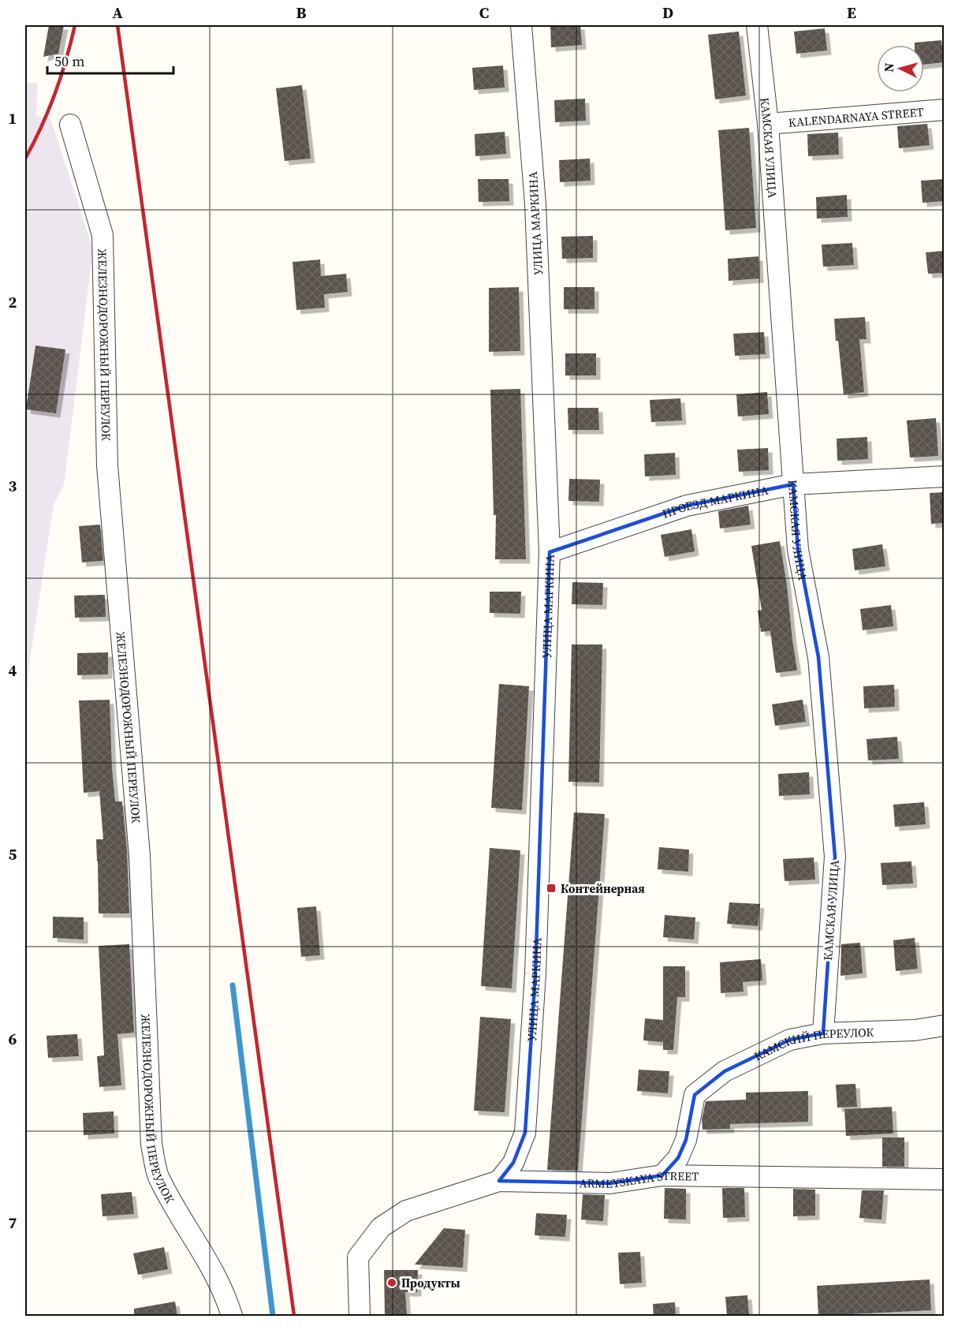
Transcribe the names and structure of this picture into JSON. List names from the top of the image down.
{
  "streets": {
    "street": [
      "KALENDARNAYA STREET",
      "КАМСКАЯ УЛИЦА",
      "УЛИЦА МАРКИНА",
      "ЖЕЛЕЗНОДОРОЖНЫЙ ПЕРЕУЛОК",
      "ПРОЕЗД МАРКИНА",
      "КАМСКИЙ ПЕРЕУЛОК",
      "ARMEYSKAYA STREET"
    ]
  },
  "crossings": [
    ["KALENDARNAYA STREET", "КАМСКАЯ УЛИЦА"],
    ["КАМСКАЯ УЛИЦА", "ПРОЕЗД МАРКИНА"],
    ["КАМСКАЯ УЛИЦА", "КАМСКИЙ ПЕРЕУЛОК"],
    ["УЛИЦА МАРКИНА", "ПРОЕЗД МАРКИНА"],
    ["УЛИЦА МАРКИНА", "ARMEYSKAYA STREET"],
    ["КАМСКИЙ ПЕРЕУЛОК", "ARMEYSKAYA STREET"]
  ],
  "places": {
    "transit": ["Контейнерная"],
    "other": ["Продукты"]
  },
  "scale_bar": "50 m",
  "north": "left",
  "grid": {
    "columns": [
      "A",
      "B",
      "C",
      "D",
      "E"
    ],
    "rows": [
      "1",
      "2",
      "3",
      "4",
      "5",
      "6",
      "7"
    ]
  }
}
